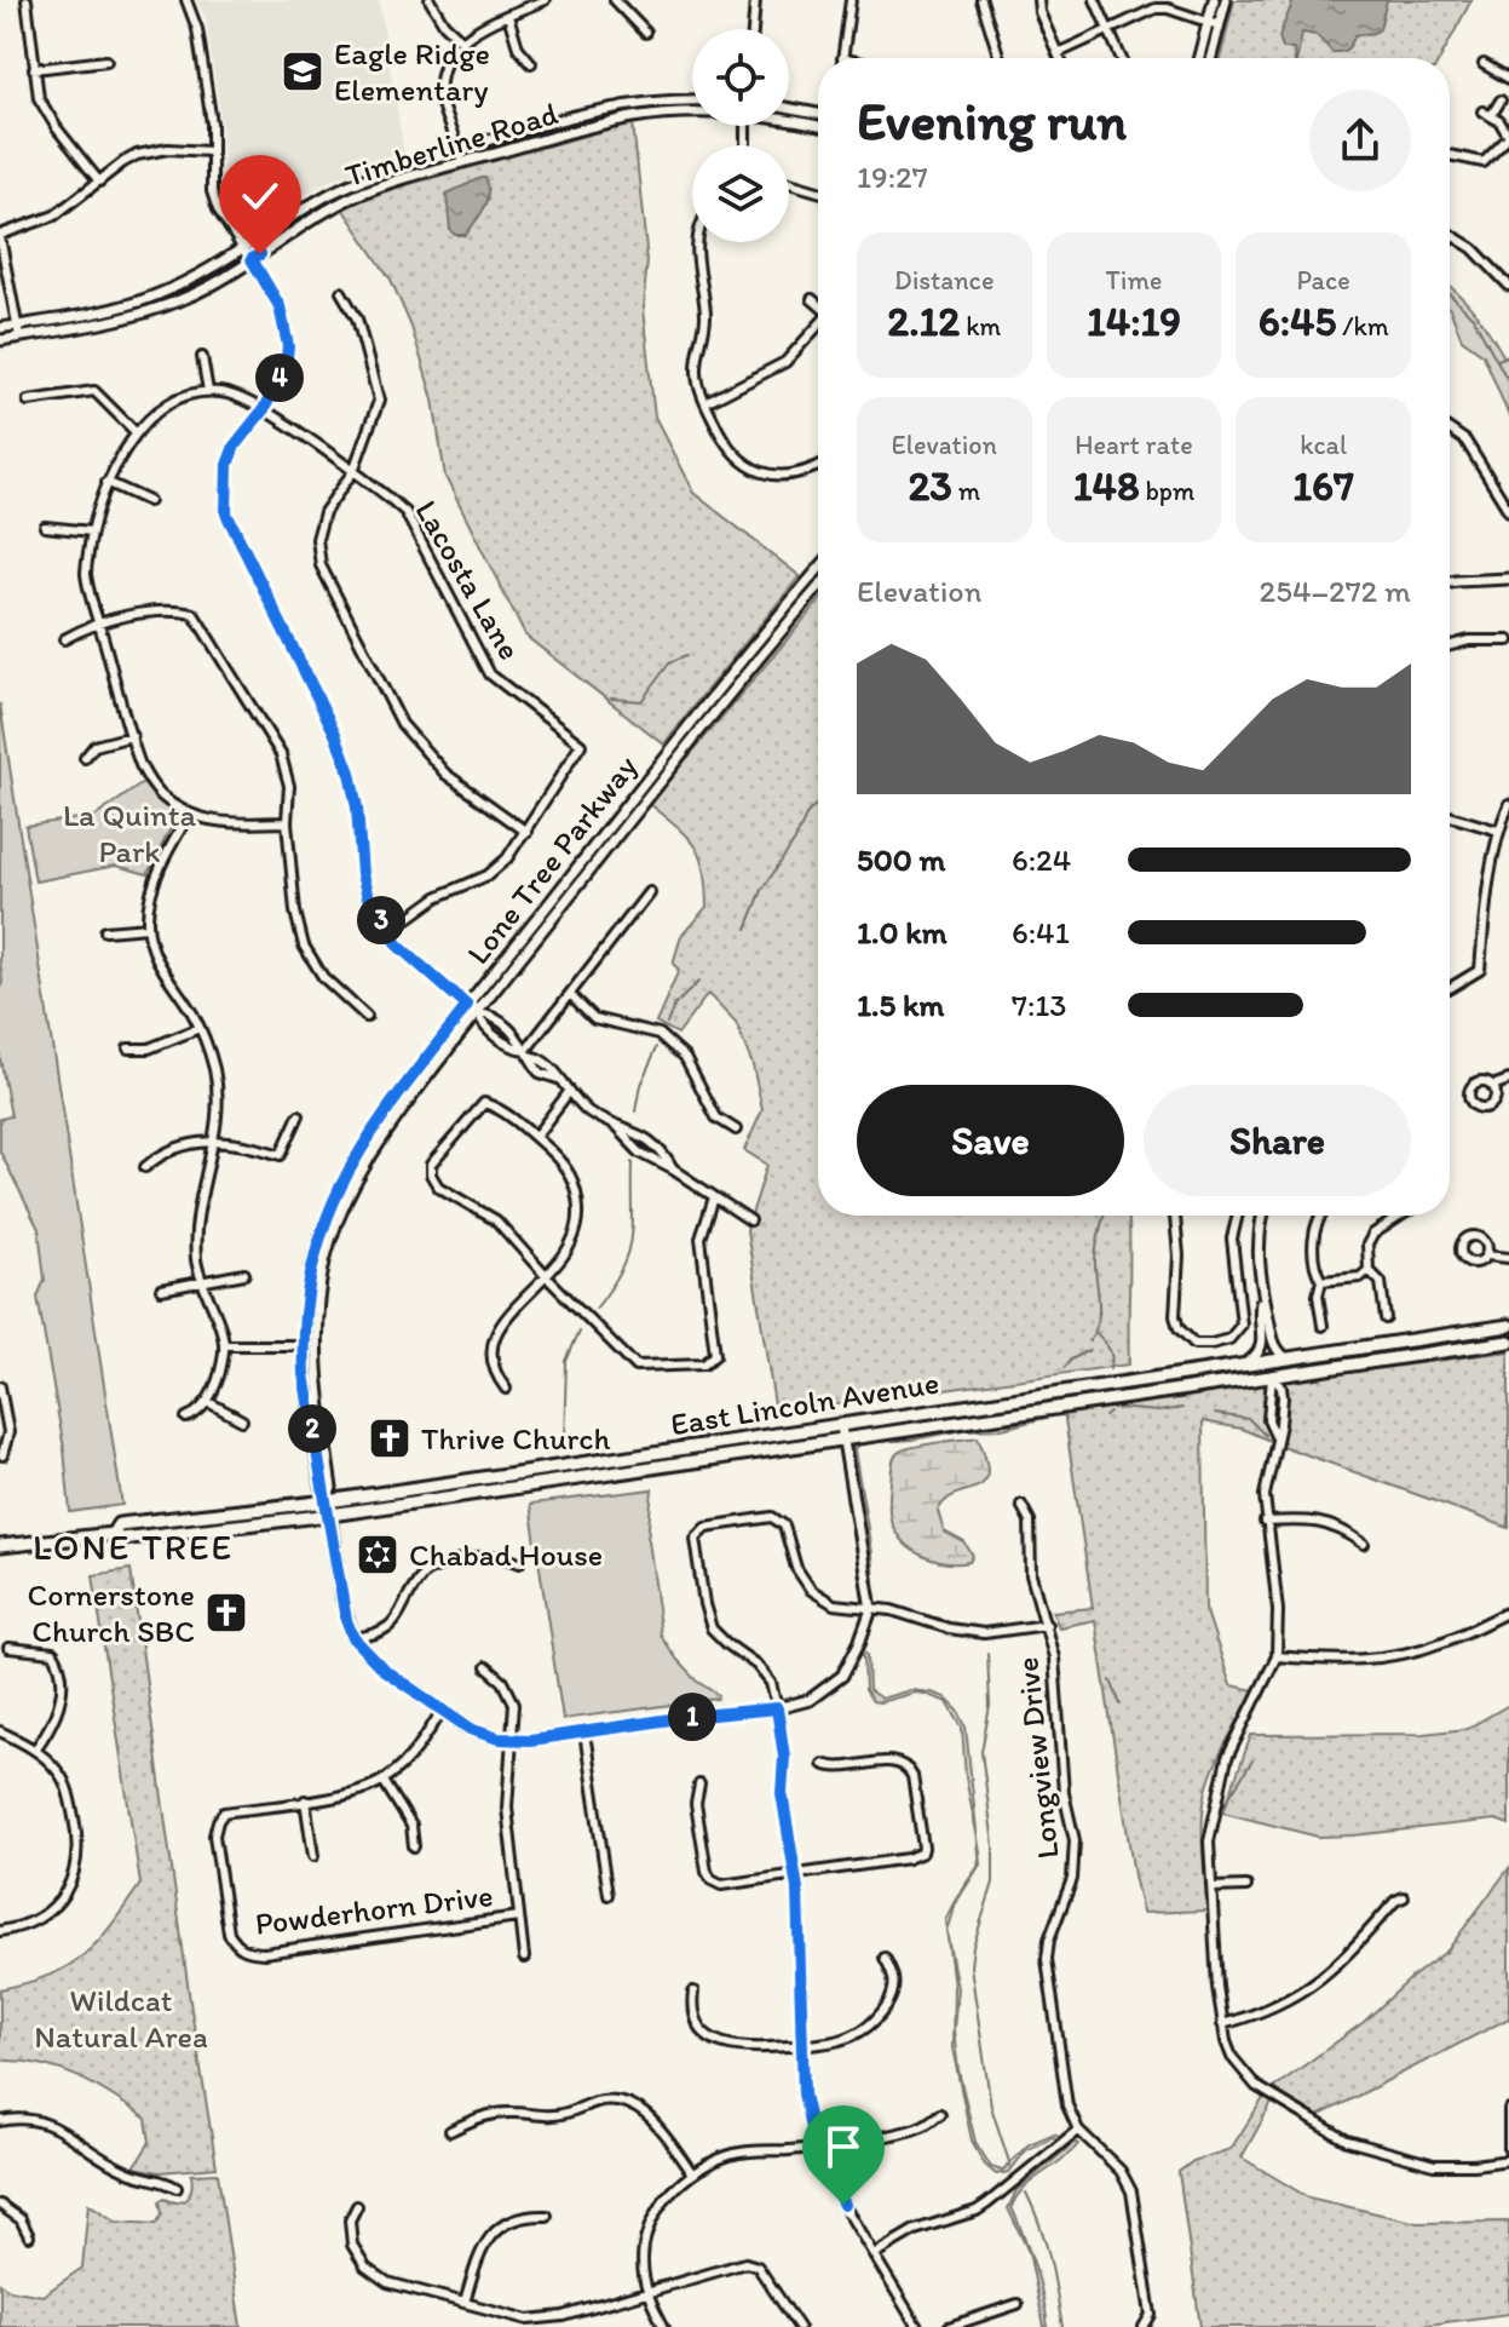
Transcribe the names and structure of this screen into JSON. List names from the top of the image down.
{
  "streets": {
    "main road": ["East Lincoln Avenue"],
    "street": [
      "Timberline Road",
      "Lacosta Lane",
      "Lone Tree Parkway",
      "Longview Drive",
      "Powderhorn Drive"
    ]
  },
  "crossings": [
    ["Lone Tree Parkway", "East Lincoln Avenue"]
  ],
  "districts": ["LONE TREE"],
  "parks": ["La Quinta Park", "Wildcat Natural Area"],
  "places": {
    "school or university": ["Eagle Ridge Elementary"],
    "church": ["Thrive Church", "Cornerstone Church SBC"],
    "synagogue": ["Chabad House"]
  },
  "page": {
    "heading": ["Evening run", "19:27"],
    "stats": [
      ["Distance", "2.12 km"],
      ["Time", "14:19"],
      ["Pace", "6:45 /km"],
      ["Elevation", "23 m"],
      ["Heart rate", "148 bpm"],
      ["kcal", "167"]
    ],
    "pins": [
      "4",
      "3",
      "2",
      "1"
    ],
    "chart": ["Elevation", "254–272 m"],
    "list": [
      {
        "name": "500 m",
        "note": "6:24"
      },
      {
        "name": "1.0 km",
        "note": "6:41"
      },
      {
        "name": "1.5 km",
        "note": "7:13"
      }
    ],
    "buttons": ["Save", "Share"]
  }
}
